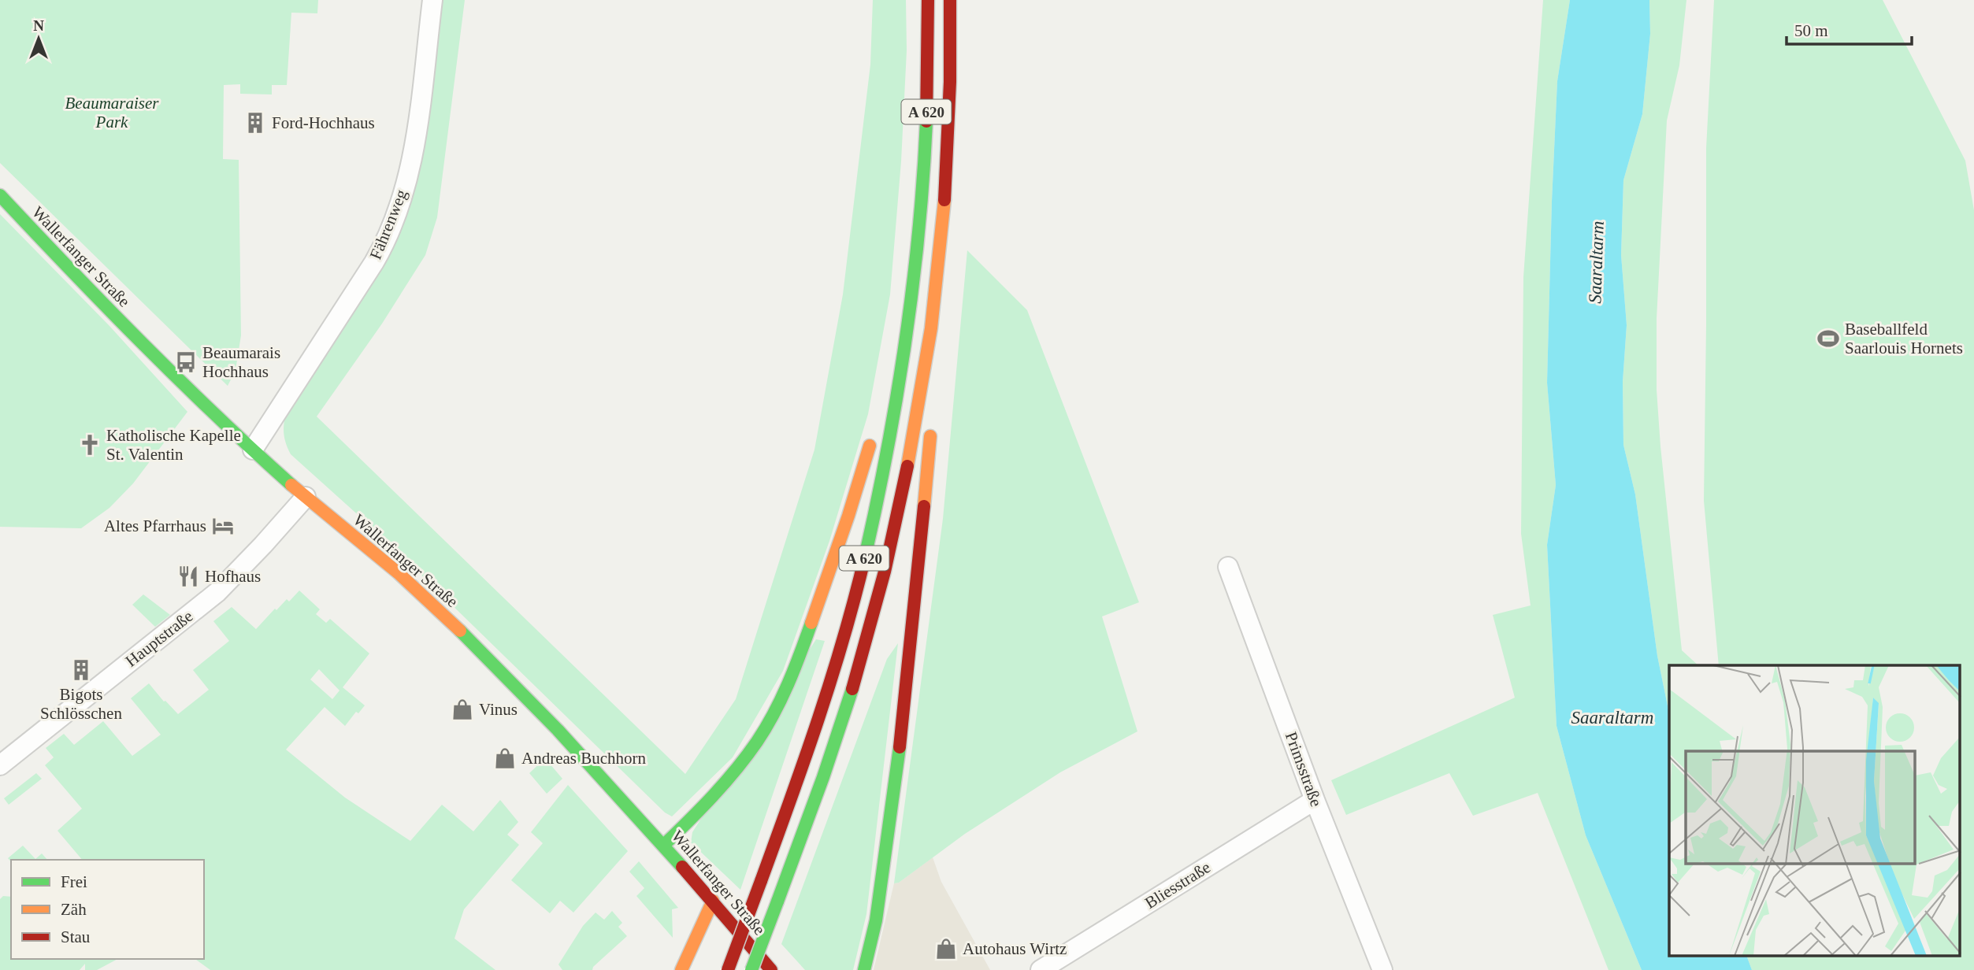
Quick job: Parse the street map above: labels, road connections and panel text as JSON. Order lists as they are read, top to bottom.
{
  "streets": {
    "main road": ["A 620", "Wallerfanger Straße"],
    "street": [
      "Fährenweg",
      "Hauptstraße",
      "Primsstraße",
      "Bliesstraße"
    ]
  },
  "crossings": [
    ["Fährenweg", "Wallerfanger Straße"],
    ["Wallerfanger Straße", "Hauptstraße"],
    ["Primsstraße", "Bliesstraße"]
  ],
  "water": ["Saaraltarm"],
  "parks": ["Beaumaraiser Park"],
  "places": {
    "building": ["Ford-Hochhaus", "Bigots Schlösschen"],
    "sports": ["Baseballfeld Saarlouis Hornets"],
    "bus stop": ["Beaumarais Hochhaus"],
    "church": ["Katholische Kapelle St. Valentin"],
    "hotel": ["Altes Pfarrhaus"],
    "restaurant": ["Hofhaus"],
    "shop": ["Vinus", "Andreas Buchhorn", "Autohaus Wirtz"]
  },
  "legend": ["Frei", "Zäh", "Stau"],
  "scale_bar": "50 m",
  "north": "top"
}
